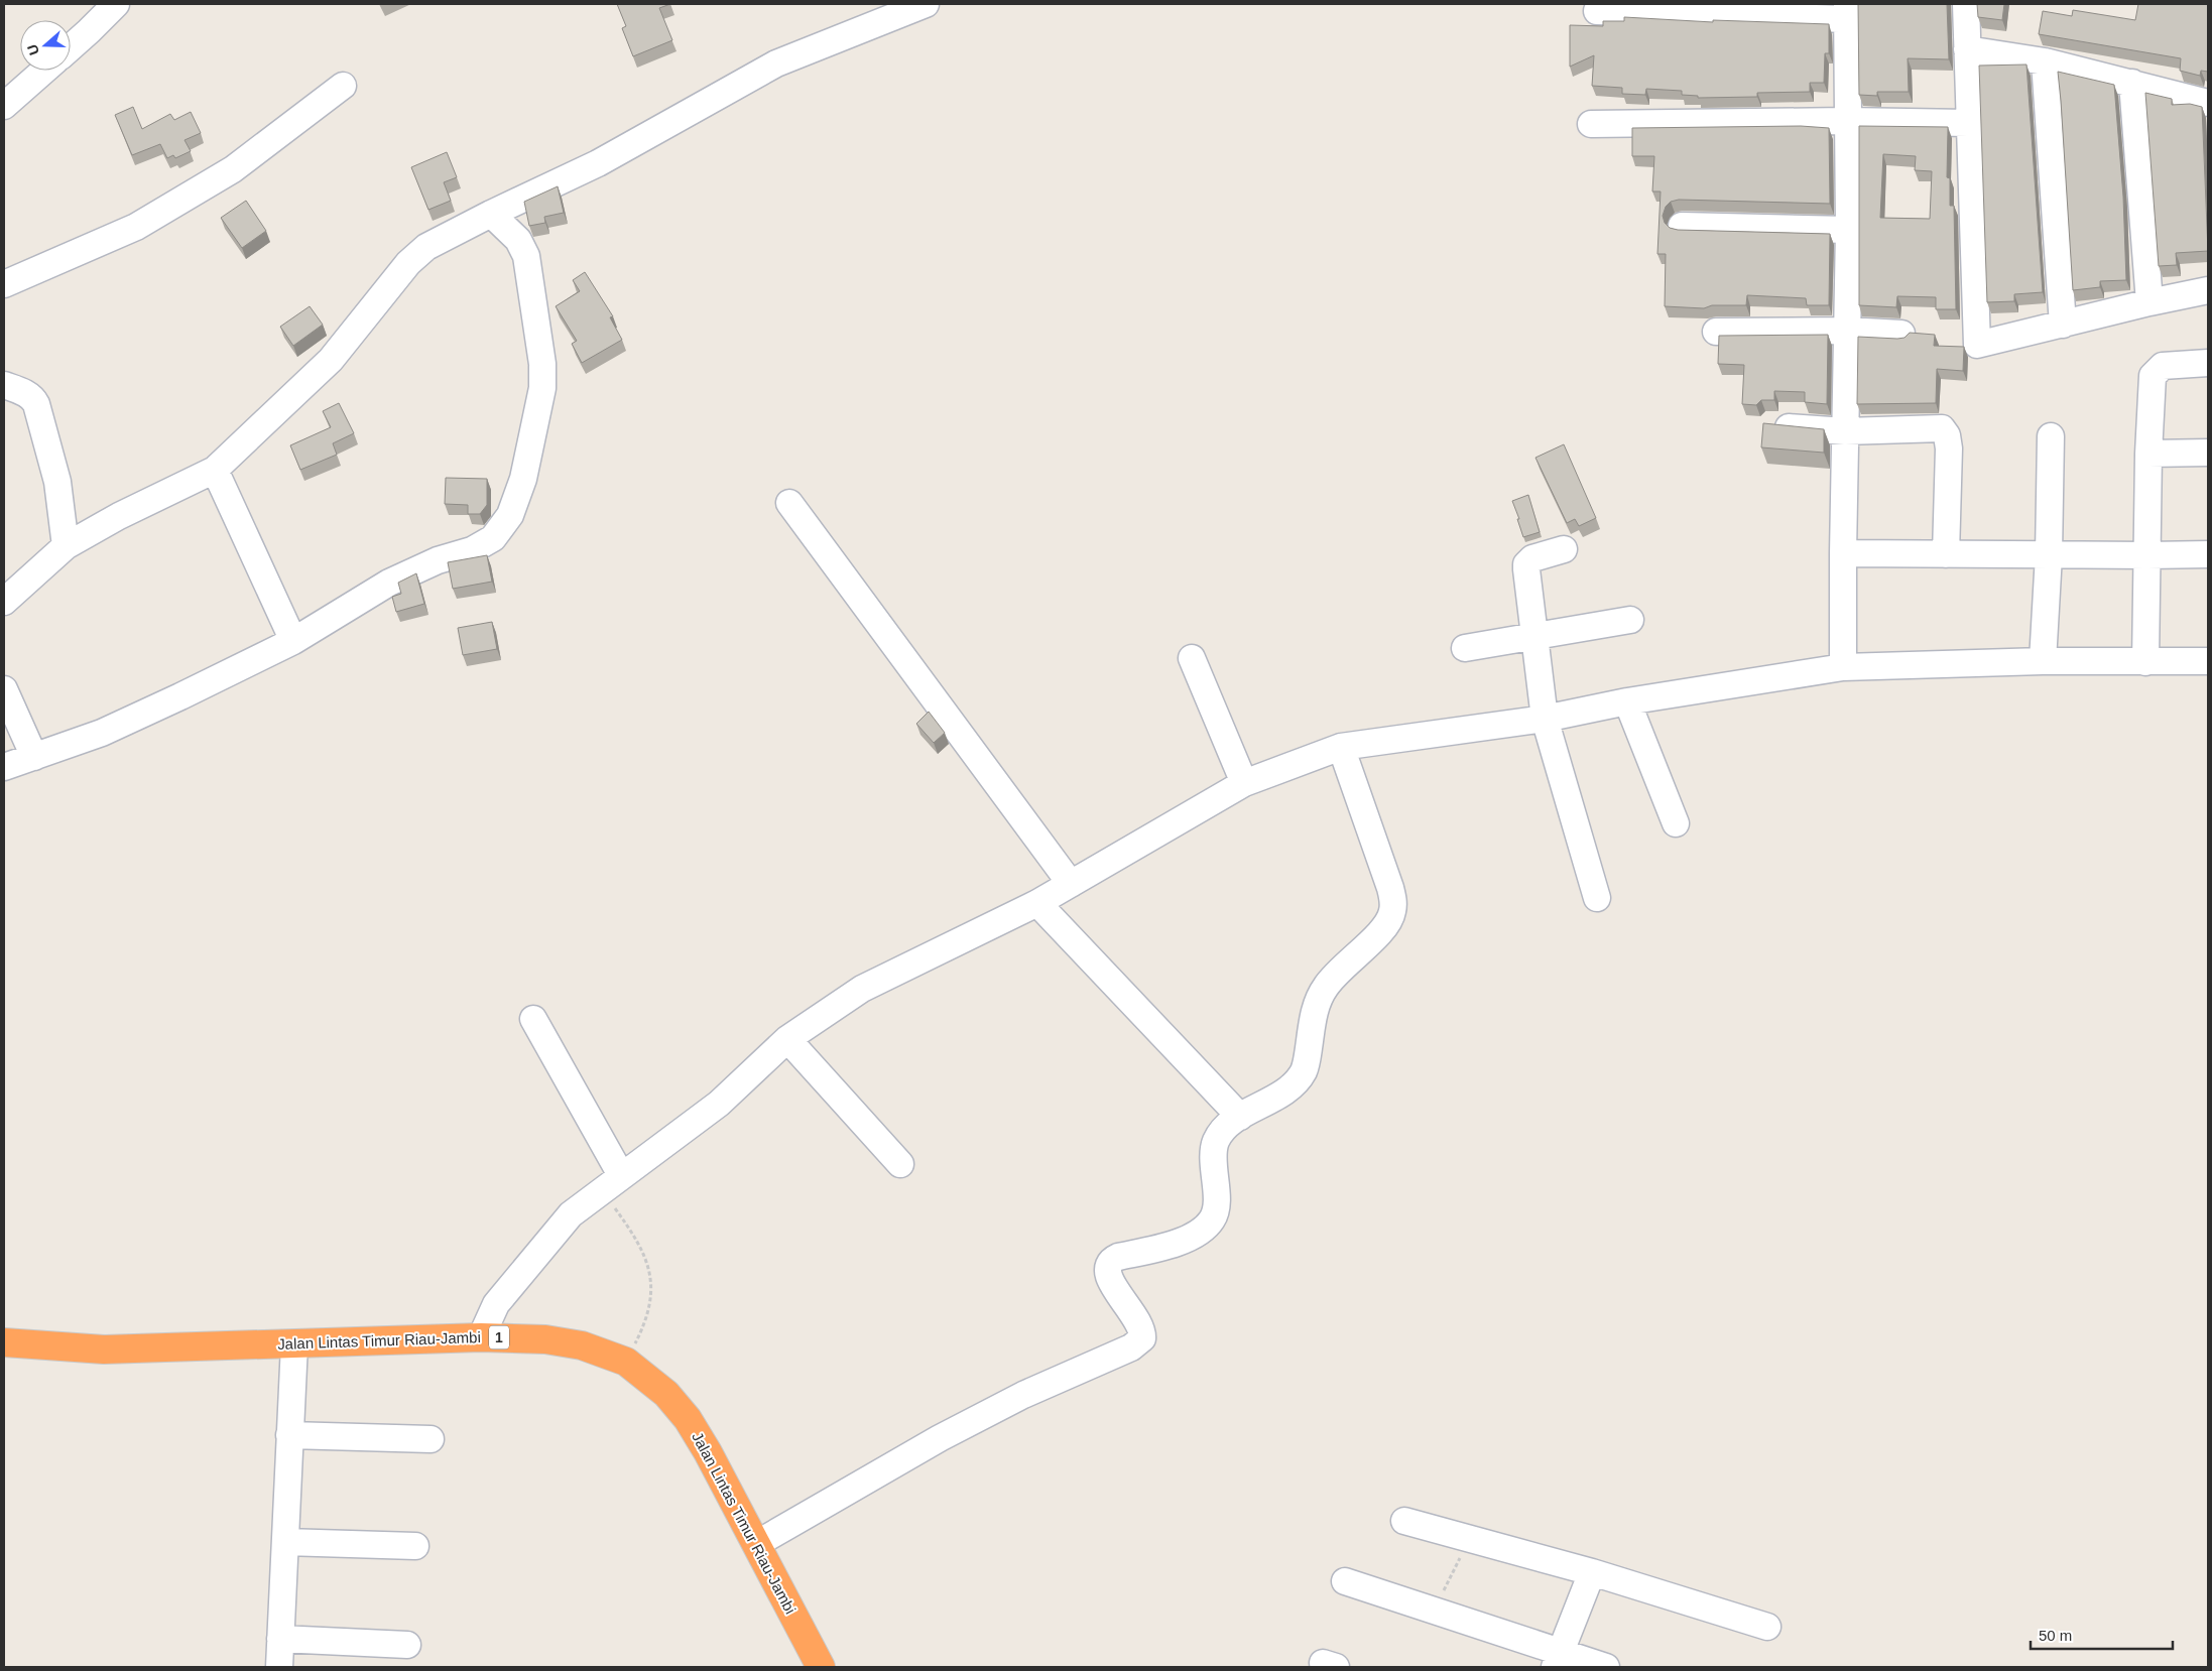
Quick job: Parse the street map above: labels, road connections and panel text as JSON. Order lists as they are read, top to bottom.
{
  "streets": {
    "highway": ["1", "Jalan Lintas Timur Riau-Jambi"]
  },
  "scale_bar": "50 m",
  "north": "left"
}
